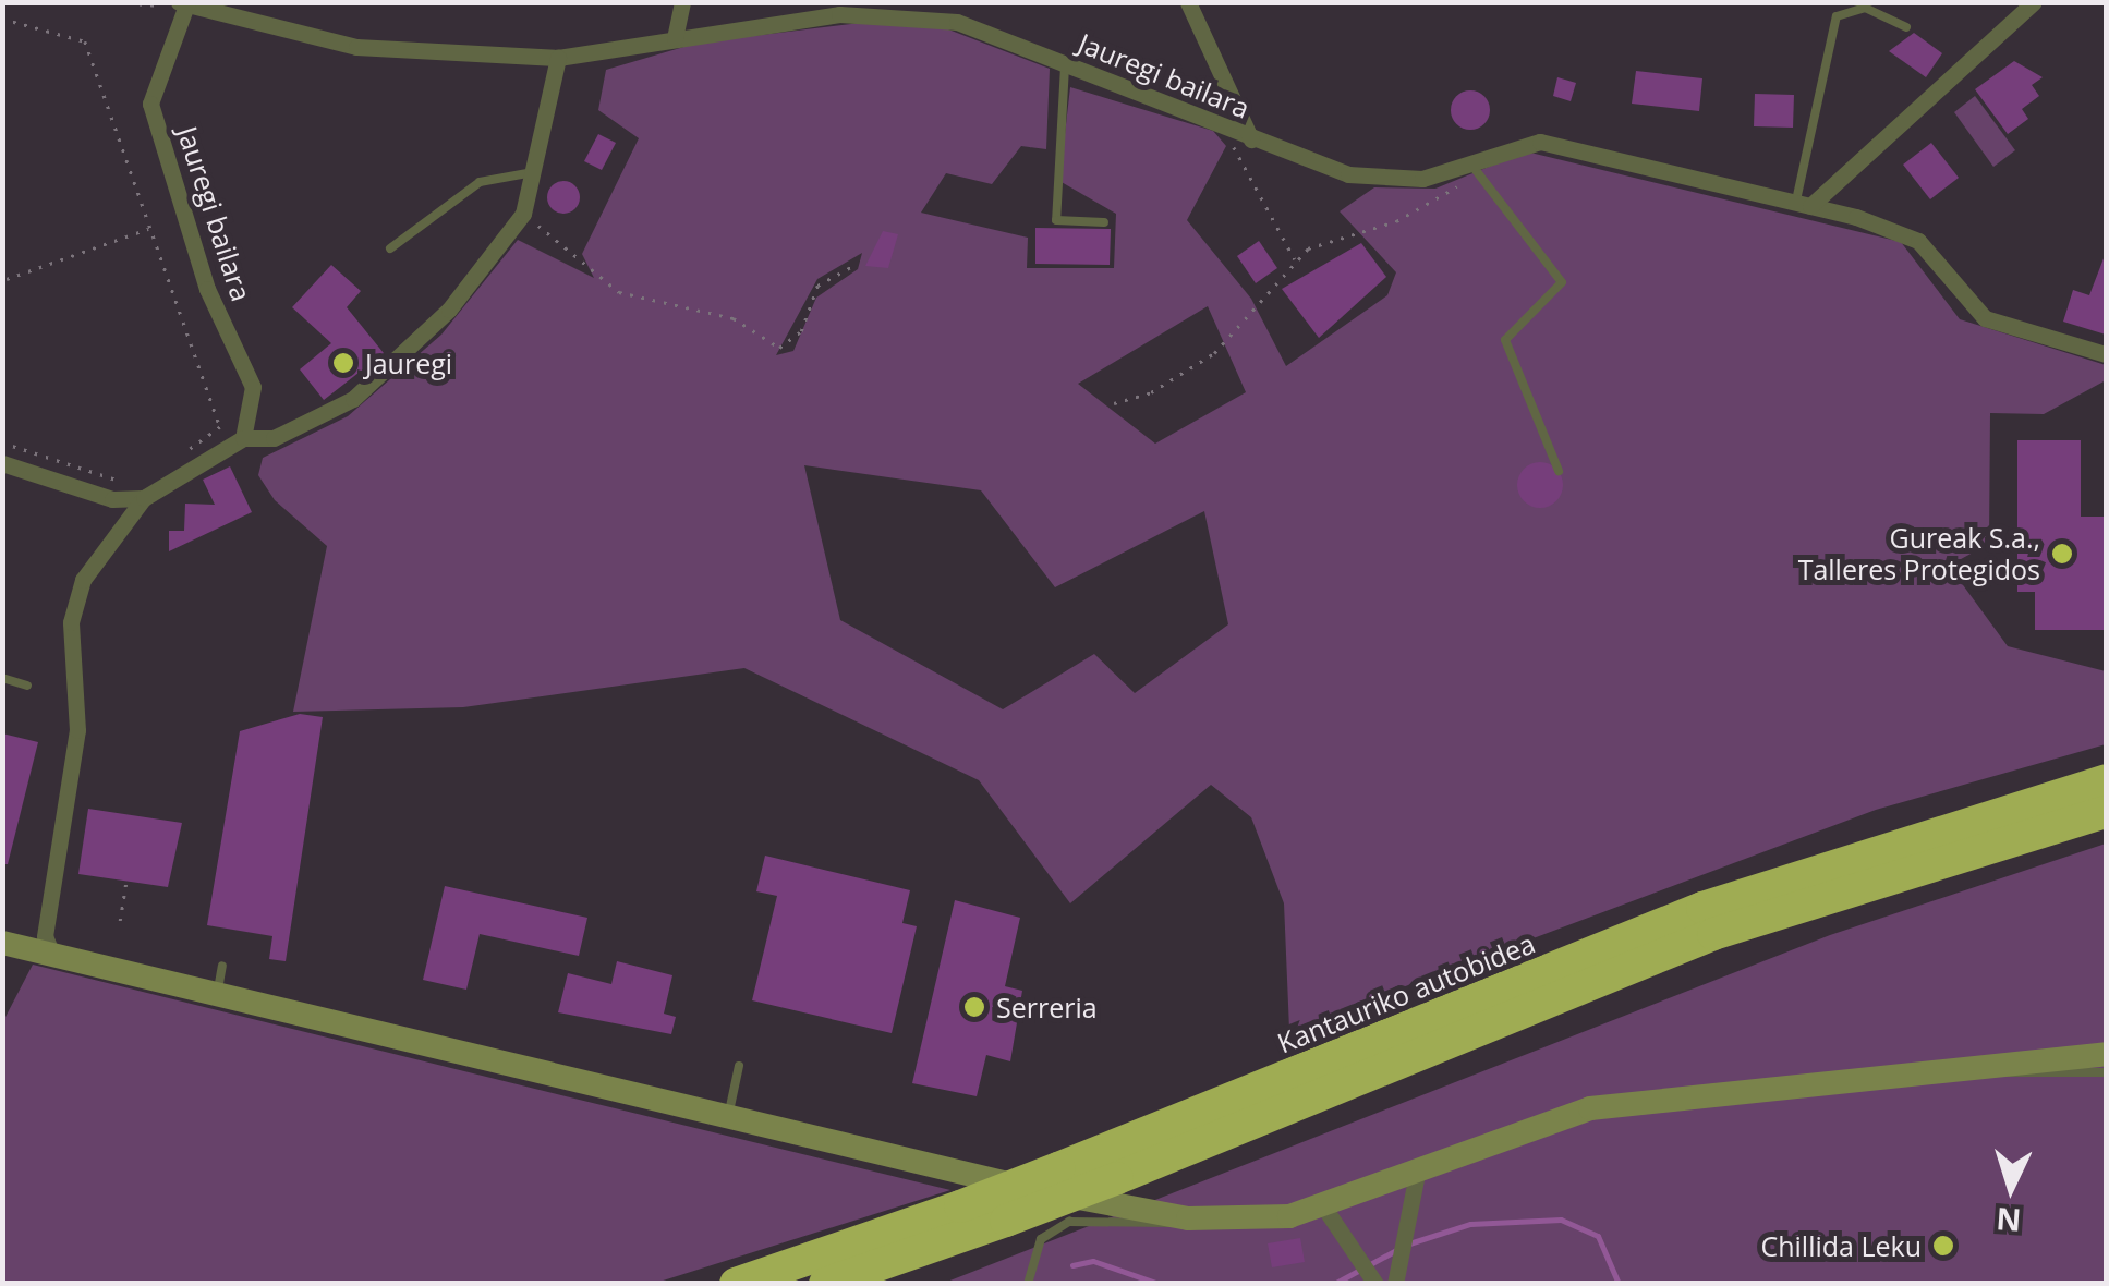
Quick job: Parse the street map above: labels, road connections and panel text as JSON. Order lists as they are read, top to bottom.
{
  "streets": {
    "highway": ["Kantauriko autobidea"],
    "street": ["Jauregi bailara"]
  },
  "places": [
    "Jauregi",
    "Gureak S.a., Talleres Protegidos",
    "Serreria",
    "Chillida Leku"
  ],
  "north": "bottom"
}
